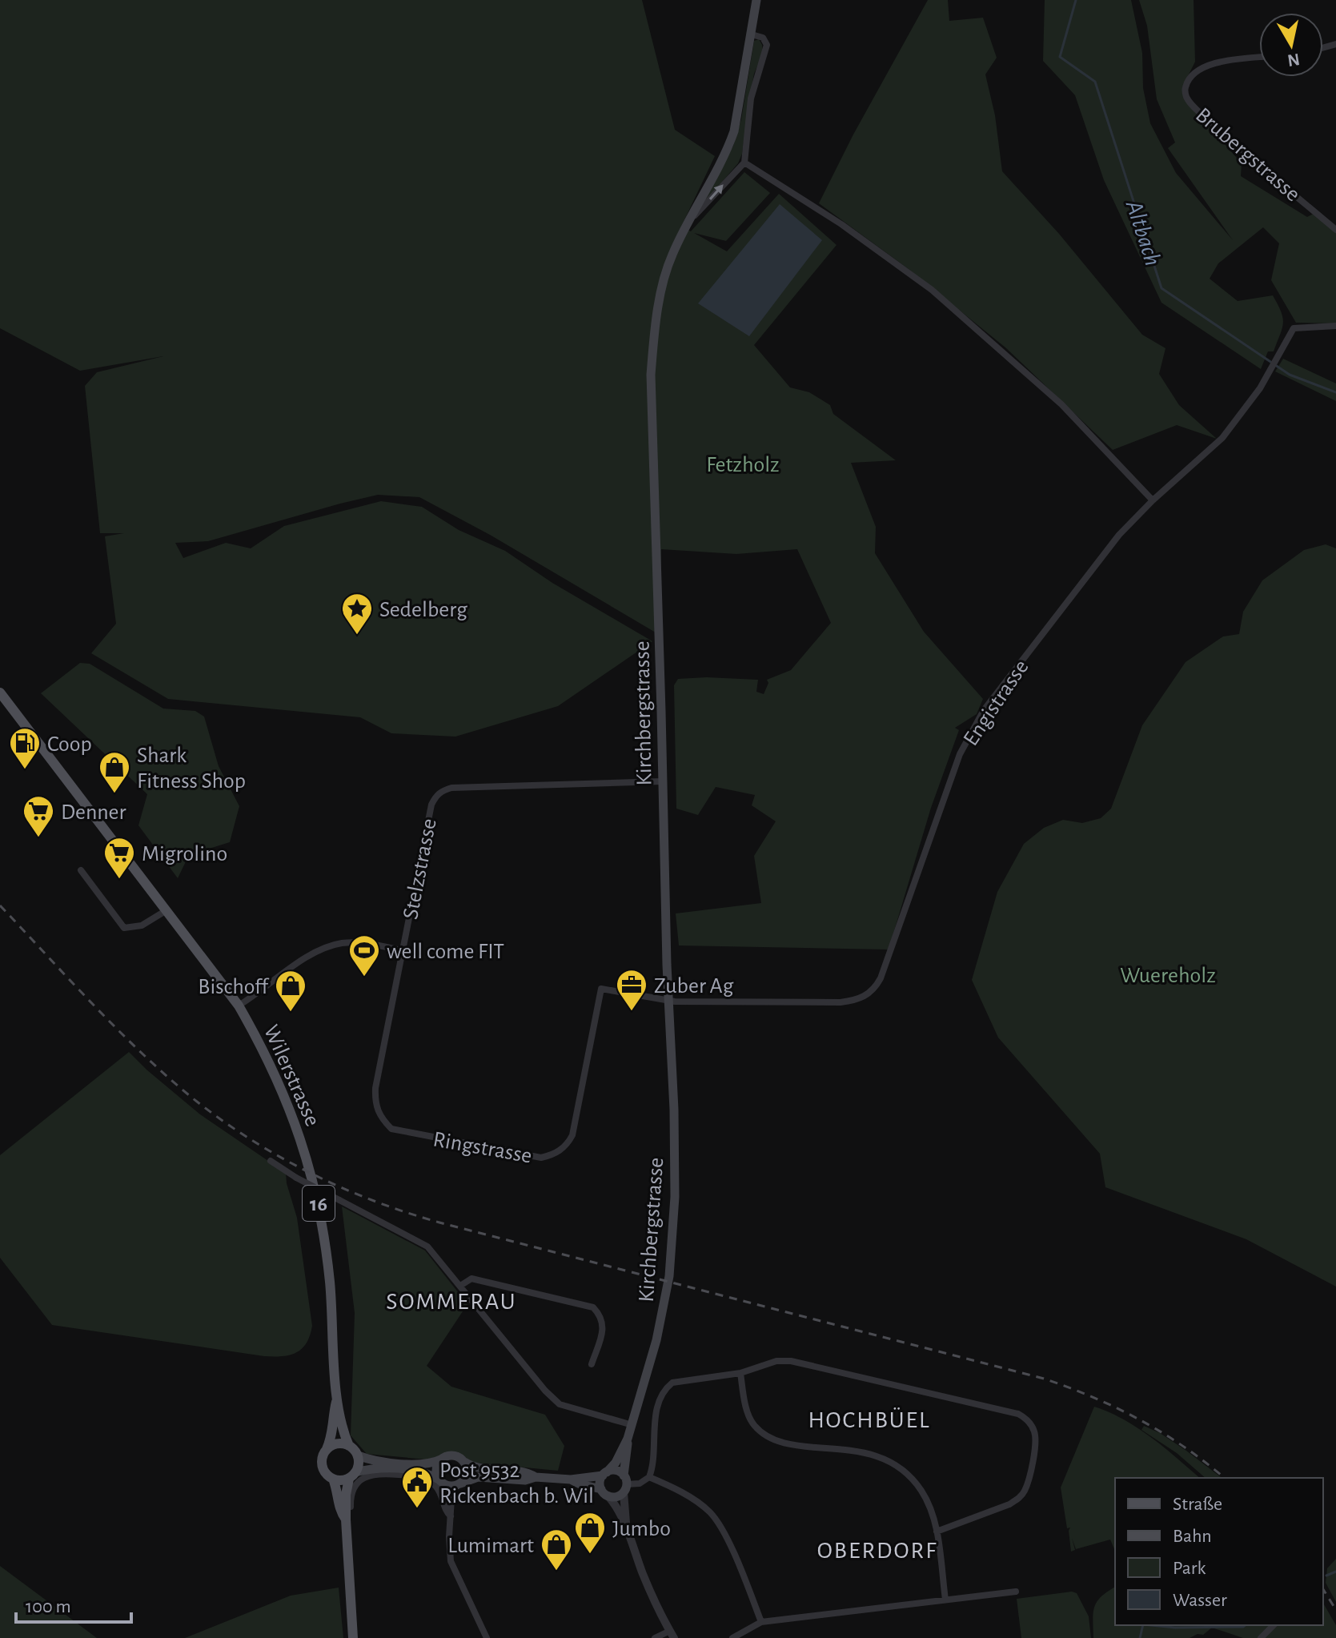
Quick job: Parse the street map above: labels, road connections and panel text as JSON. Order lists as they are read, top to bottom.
{
  "streets": {
    "main road": ["Kirchbergstrasse", "Wilerstrasse", "16"],
    "street": [
      "Brubergstrasse",
      "Engistrasse",
      "Stelzstrasse",
      "Ringstrasse"
    ]
  },
  "crossings": [
    ["Engistrasse", "Kirchbergstrasse"],
    ["Engistrasse", "Ringstrasse"],
    ["Kirchbergstrasse", "Stelzstrasse"],
    ["Kirchbergstrasse", "Ringstrasse"],
    ["Stelzstrasse", "Wilerstrasse"],
    ["Stelzstrasse", "Ringstrasse"]
  ],
  "districts": ["SOMMERAU", "HOCHBÜEL", "OBERDORF"],
  "water": ["Altbach"],
  "parks": ["Fetzholz", "Wuereholz"],
  "places": {
    "place": ["Sedelberg"],
    "fuel station": ["Coop"],
    "shop": [
      "Shark Fitness Shop",
      "Bischoff",
      "Jumbo",
      "Lumimart"
    ],
    "supermarket": ["Denner", "Migrolino"],
    "sports": ["well come FIT"],
    "office": ["Zuber Ag"],
    "public building": ["Post 9532 Rickenbach b. Wil"]
  },
  "legend": [
    "Straße",
    "Bahn",
    "Park",
    "Wasser"
  ],
  "scale_bar": "100 m",
  "north": "bottom"
}
